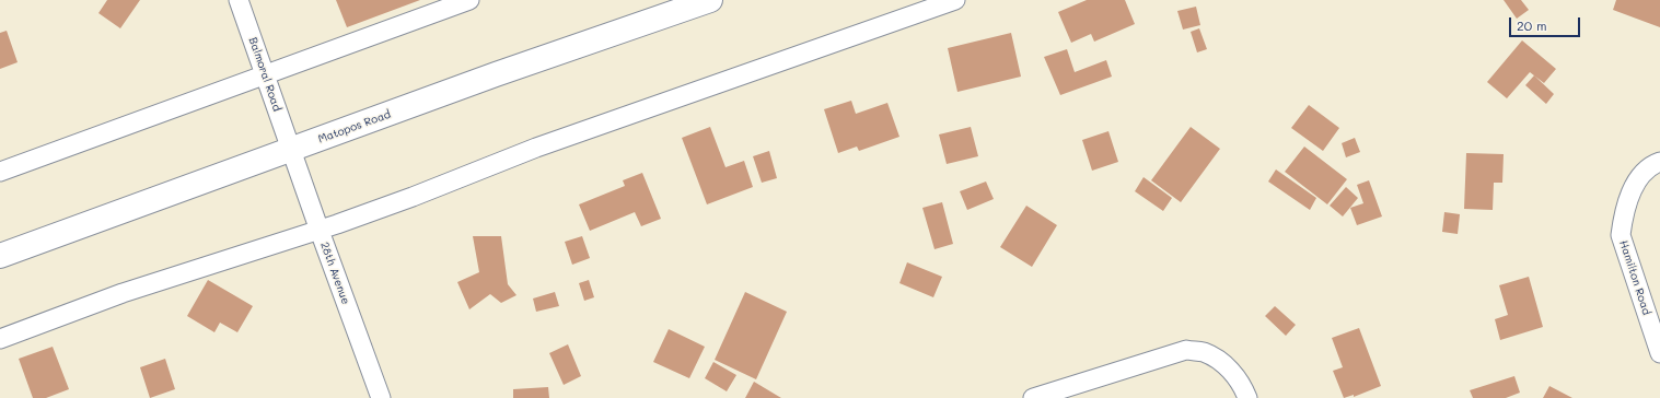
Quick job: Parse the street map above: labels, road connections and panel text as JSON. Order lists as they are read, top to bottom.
{
  "streets": {
    "main road": ["Matopos Road"],
    "street": ["Balmoral Road", "28th Avenue", "Hamilton Road"]
  },
  "crossings": [
    ["Balmoral Road", "Matopos Road"],
    ["Balmoral Road", "28th Avenue"],
    ["Matopos Road", "28th Avenue"]
  ],
  "scale_bar": "20 m"
}
